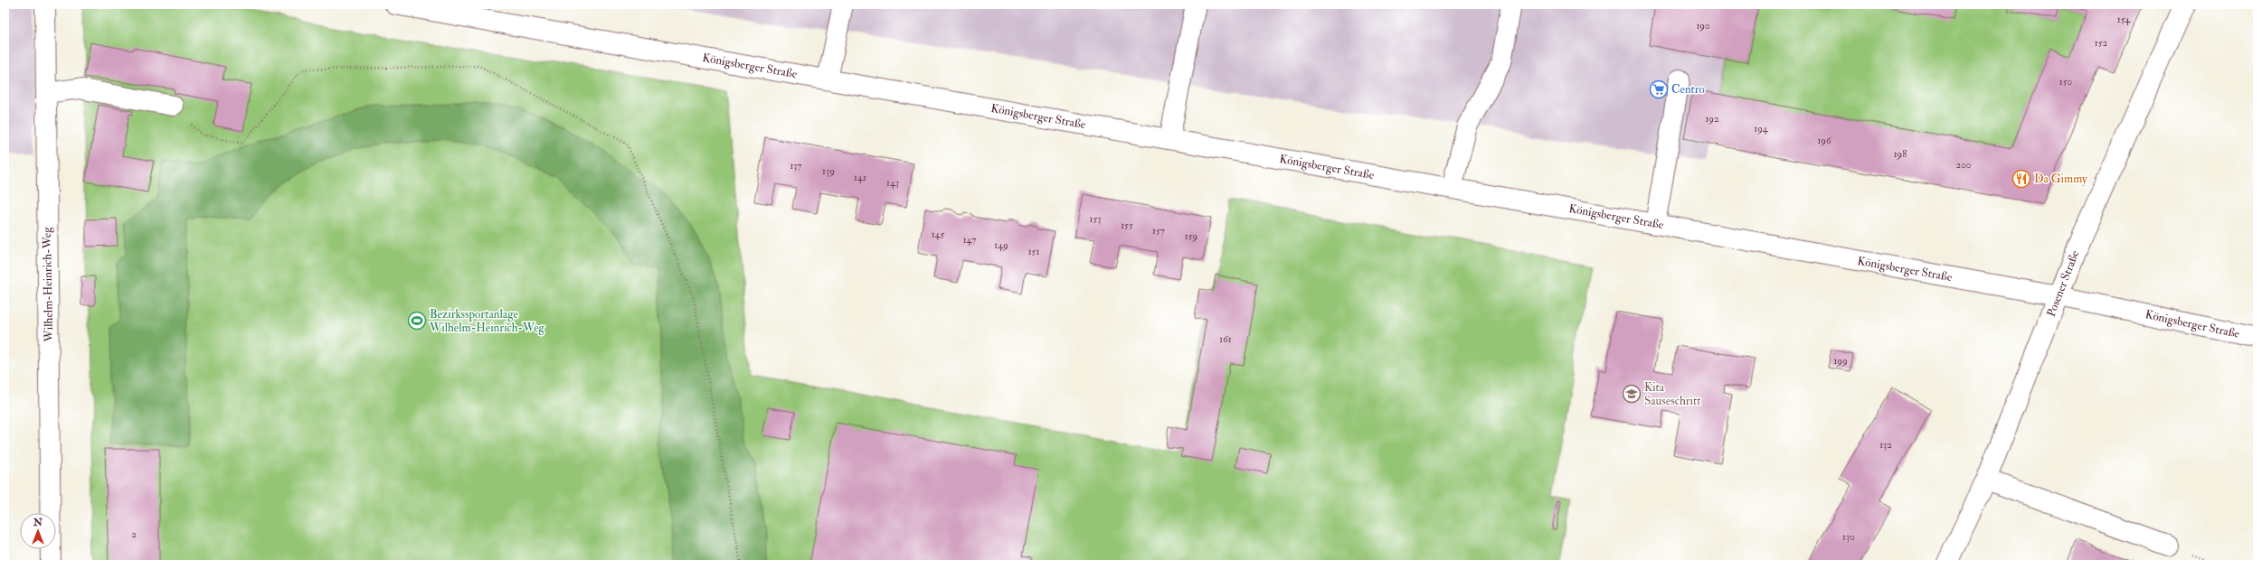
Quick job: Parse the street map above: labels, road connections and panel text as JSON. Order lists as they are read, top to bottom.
{
  "streets": {
    "main road": ["Königsberger Straße", "Posener Straße", "Wilhelm-Heinrich-Weg"]
  },
  "crossings": [
    ["Königsberger Straße", "Posener Straße"]
  ],
  "places": {
    "supermarket": ["Centro"],
    "restaurant": ["Da Gimmy"],
    "sports": ["Bezirkssportanlage Wilhelm-Heinrich-Weg"],
    "school or university": ["Kita Sauseschritt"]
  },
  "house_numbers": [
    "154",
    "190",
    "152",
    "150",
    "192",
    "194",
    "196",
    "198",
    "200",
    "137",
    "139",
    "141",
    "143",
    "153",
    "155",
    "157",
    "145",
    "159",
    "147",
    "149",
    "151",
    "161",
    "199",
    "132",
    "2",
    "130"
  ],
  "north": "top"
}
